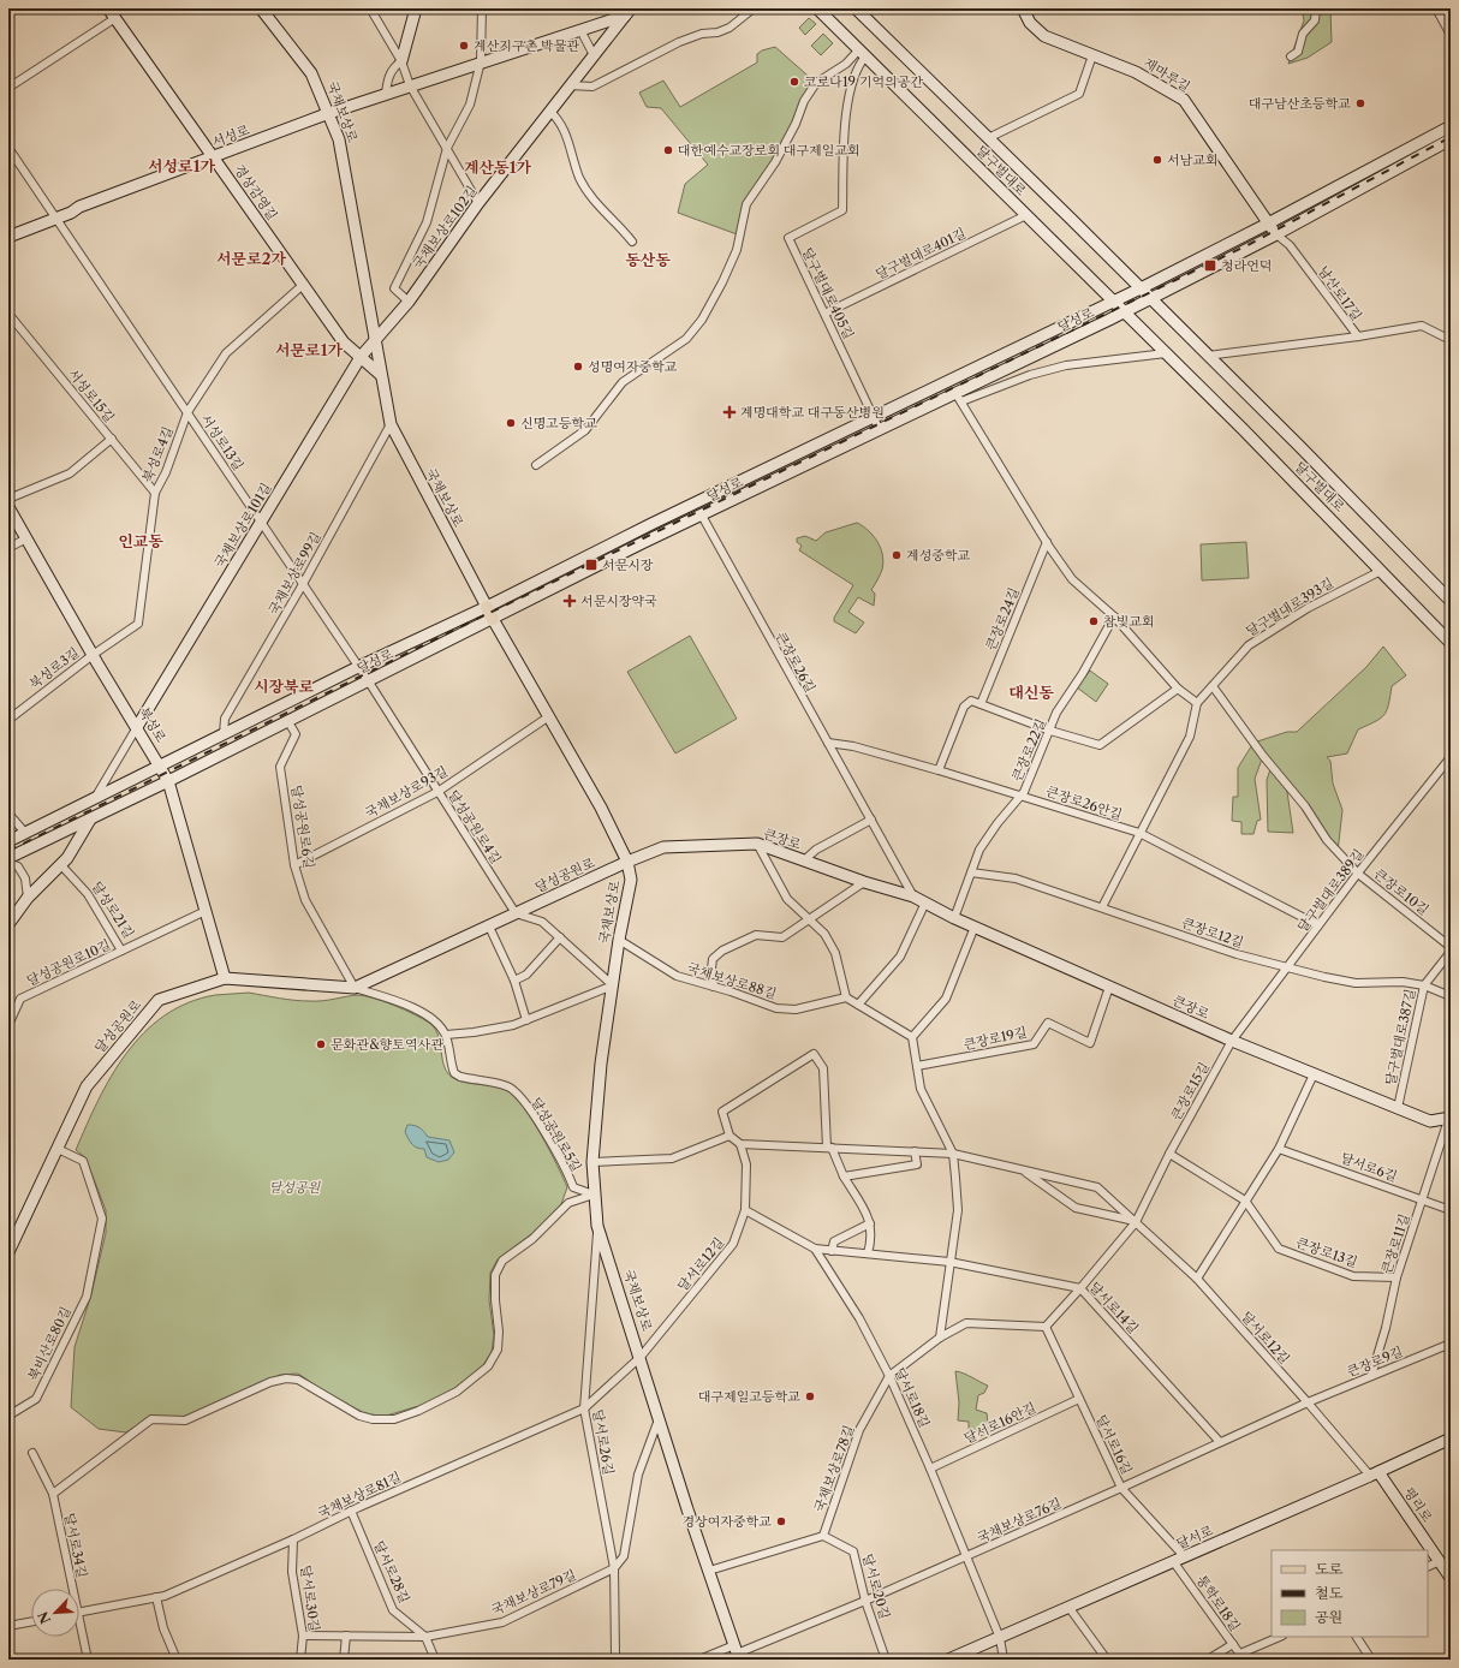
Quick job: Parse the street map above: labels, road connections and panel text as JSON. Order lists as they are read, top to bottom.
{
  "streets": {
    "main road": [
      "재마루길",
      "국채보상로",
      "서성로",
      "달구벌대로",
      "경상감영길",
      "국채보상로102길",
      "달성로",
      "국채보상로101길",
      "북성로",
      "큰장로",
      "달성공원로",
      "평리로",
      "달서로"
    ],
    "street": [
      "달구벌대로401길",
      "달구벌대로405길",
      "남산로17길",
      "서성로15길",
      "서성로13길",
      "북성로4길",
      "국채보상로99길",
      "달구벌대로393길",
      "큰장로24길",
      "큰장로26길",
      "북성로3길",
      "큰장로22길",
      "국채보상로93길",
      "큰장로26안길",
      "달성공원로6길",
      "달성공원로4길",
      "달구벌대로389길",
      "큰장로10길",
      "달성로21길",
      "큰장로12길",
      "달성공원로10길",
      "국채보상로88길",
      "달구벌대로387길",
      "큰장로19길",
      "큰장로15길",
      "달성공원로5길",
      "달서로6길",
      "큰장로11길",
      "큰장로13길",
      "달서로12길",
      "달서로14길",
      "북비산로80길",
      "큰장로9길",
      "달서로18길",
      "달서로16안길",
      "달서로26길",
      "달서로16길",
      "국채보상로78길",
      "국채보상로81길",
      "국채보상로76길",
      "달서로34길",
      "달서로28길",
      "달서로20길",
      "국채보상로79길",
      "달서로30길",
      "통학로18길"
    ]
  },
  "crossings": [
    ["재마루길", "달구벌대로"],
    ["재마루길", "남산로17길"],
    ["재마루길", "달성로"],
    ["국채보상로", "서성로"],
    ["국채보상로", "경상감영길"],
    ["국채보상로", "국채보상로102길"],
    ["국채보상로", "달성로"],
    ["국채보상로", "국채보상로101길"],
    ["국채보상로", "국채보상로99길"],
    ["국채보상로", "국채보상로93길"],
    ["국채보상로", "큰장로"],
    ["국채보상로", "달성공원로"],
    ["국채보상로", "국채보상로88길"],
    ["국채보상로", "달성공원로5길"],
    ["국채보상로", "달서로12길"],
    ["국채보상로", "달서로26길"],
    ["국채보상로", "국채보상로81길"],
    ["국채보상로", "국채보상로76길"],
    ["서성로", "경상감영길"],
    ["서성로", "국채보상로102길"],
    ["서성로", "서성로13길"],
    ["달구벌대로", "달구벌대로401길"],
    ["달구벌대로", "달구벌대로405길"],
    ["달구벌대로", "달성로"],
    ["달구벌대로", "달구벌대로393길"],
    ["경상감영길", "북성로4길"],
    ["경상감영길", "국채보상로101길"],
    ["국채보상로102길", "국채보상로101길"],
    ["달구벌대로401길", "달구벌대로405길"],
    ["달구벌대로405길", "달성로"],
    ["남산로17길", "달성로"],
    ["달성로", "서성로13길"],
    ["달성로", "큰장로26길"],
    ["달성로", "북성로"],
    ["달성로", "달성공원로6길"],
    ["달성로", "달성공원로4길"],
    ["서성로15길", "북성로4길"],
    ["서성로13길", "북성로4길"],
    ["서성로13길", "국채보상로101길"],
    ["서성로13길", "국채보상로99길"],
    ["서성로13길", "달성공원로4길"],
    ["북성로4길", "북성로3길"],
    ["북성로4길", "북성로"],
    ["국채보상로101길", "북성로"],
    ["달구벌대로393길", "큰장로10길"],
    ["큰장로26길", "큰장로26안길"],
    ["큰장로26길", "큰장로"],
    ["북성로3길", "북성로"],
    ["북성로", "달성공원로"],
    ["북성로", "달성공원로10길"],
    ["큰장로22길", "큰장로26안길"],
    ["큰장로22길", "큰장로"],
    ["큰장로22길", "큰장로12길"],
    ["국채보상로93길", "달성공원로6길"],
    ["국채보상로93길", "달성공원로4길"],
    ["큰장로26안길", "달구벌대로389길"],
    ["달성공원로6길", "달성공원로"],
    ["달성공원로4길", "달성공원로"],
    ["큰장로", "달성공원로"],
    ["큰장로", "달구벌대로389길"],
    ["큰장로", "달구벌대로387길"],
    ["큰장로", "큰장로19길"],
    ["큰장로", "큰장로15길"],
    ["큰장로", "큰장로11길"],
    ["달성공원로", "북비산로80길"],
    ["달구벌대로389길", "큰장로10길"],
    ["달구벌대로389길", "큰장로12길"],
    ["달구벌대로389길", "큰장로15길"],
    ["달성로21길", "달성공원로10길"],
    ["큰장로12길", "달구벌대로387길"],
    ["큰장로15길", "달서로12길"],
    ["달서로6길", "큰장로11길"],
    ["큰장로11길", "큰장로13길"],
    ["큰장로11길", "큰장로9길"],
    ["달서로12길", "큰장로9길"],
    ["달서로12길", "달서로18길"],
    ["달서로12길", "국채보상로81길"],
    ["달서로12길", "평리로"],
    ["달서로12길", "국채보상로76길"],
    ["달서로12길", "달서로"],
    ["달서로14길", "달서로18길"],
    ["달서로14길", "국채보상로76길"],
    ["큰장로9길", "국채보상로76길"],
    ["달서로18길", "달서로16안길"],
    ["달서로18길", "국채보상로78길"],
    ["달서로18길", "국채보상로76길"],
    ["달서로18길", "달서로"],
    ["달서로16안길", "달서로16길"],
    ["달서로26길", "국채보상로81길"],
    ["달서로26길", "국채보상로79길"],
    ["달서로16길", "국채보상로78길"],
    ["달서로16길", "국채보상로76길"],
    ["달서로16길", "달서로"],
    ["국채보상로78길", "달서로20길"],
    ["국채보상로81길", "달서로28길"],
    ["국채보상로81길", "달서로30길"],
    ["평리로", "달서로"],
    ["국채보상로76길", "달서로20길"],
    ["달서로", "통학로18길"],
    ["달서로28길", "국채보상로79길"],
    ["국채보상로79길", "달서로30길"]
  ],
  "districts": [
    "서성로1가",
    "계산동1가",
    "서문로2가",
    "동산동",
    "서문로1가",
    "인교동",
    "시장북로",
    "대신동"
  ],
  "parks": ["달성공원"],
  "places": {
    "other": [
      "계산지구촌 박물관",
      "코로나19 기억의공간",
      "대구남산초등학교",
      "대한예수교장로회 대구제일교회",
      "서남교회",
      "성명여자중학교",
      "신명고등학교",
      "계성중학교",
      "참빛교회",
      "문화관&향토역사관",
      "대구제일고등학교",
      "경상여자중학교"
    ],
    "transit": ["청라언덕", "서문시장"],
    "health": ["계명대학교 대구동산병원", "서문시장약국"]
  },
  "legend": ["도로", "철도", "공원"],
  "north": "bottom left"
}
